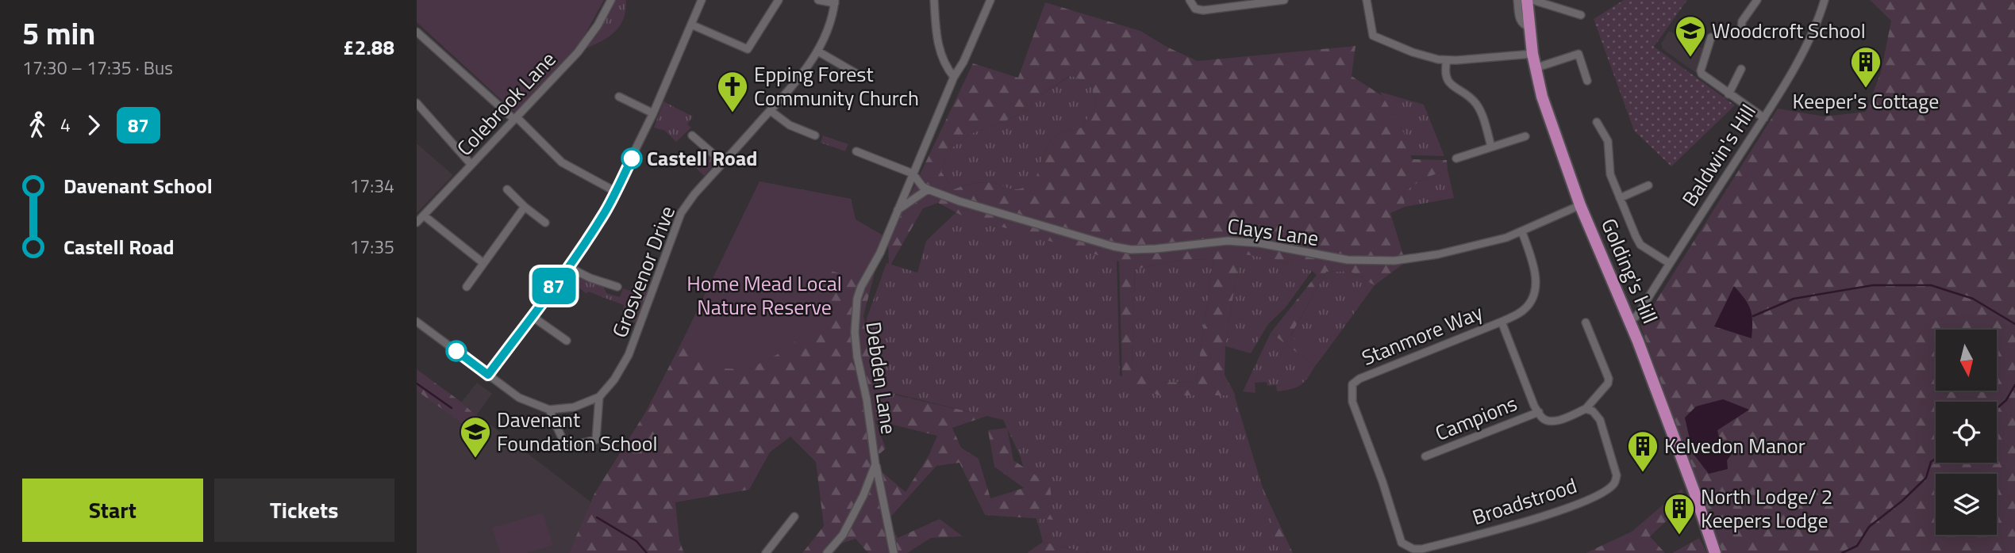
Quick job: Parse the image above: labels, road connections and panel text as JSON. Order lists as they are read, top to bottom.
{
  "streets": {
    "main road": ["Golding's Hill"],
    "street": [
      "Colebrook Lane",
      "Baldwin's Hill",
      "Clays Lane",
      "Grosvenor Drive",
      "Stanmore Way",
      "Debden Lane",
      "Campions",
      "Broadstrood"
    ]
  },
  "crossings": [
    ["Baldwin's Hill", "Golding's Hill"],
    ["Clays Lane", "Golding's Hill"],
    ["Clays Lane", "Stanmore Way"],
    ["Clays Lane", "Debden Lane"],
    ["Stanmore Way", "Broadstrood"]
  ],
  "parks": ["Home Mead Local Nature Reserve"],
  "places": {
    "school or university": ["Woodcroft School", "Davenant Foundation School"],
    "building": ["Keeper's Cottage", "Kelvedon Manor", "North Lodge/ 2 Keepers Lodge"],
    "church": ["Epping Forest Community Church"],
    "other": ["Castell Road"]
  },
  "lines": ["bus line 87"],
  "north": "bottom",
  "page": {
    "heading": ["5 min", "17:30 – 17:35 · Bus", "£2.88"],
    "on_map": "87",
    "legs": ["4", "87"],
    "list": [
      {
        "name": "Davenant School",
        "value": "17:34"
      },
      {
        "name": "Castell Road",
        "value": "17:35"
      }
    ],
    "buttons": ["Start", "Tickets"]
  }
}
